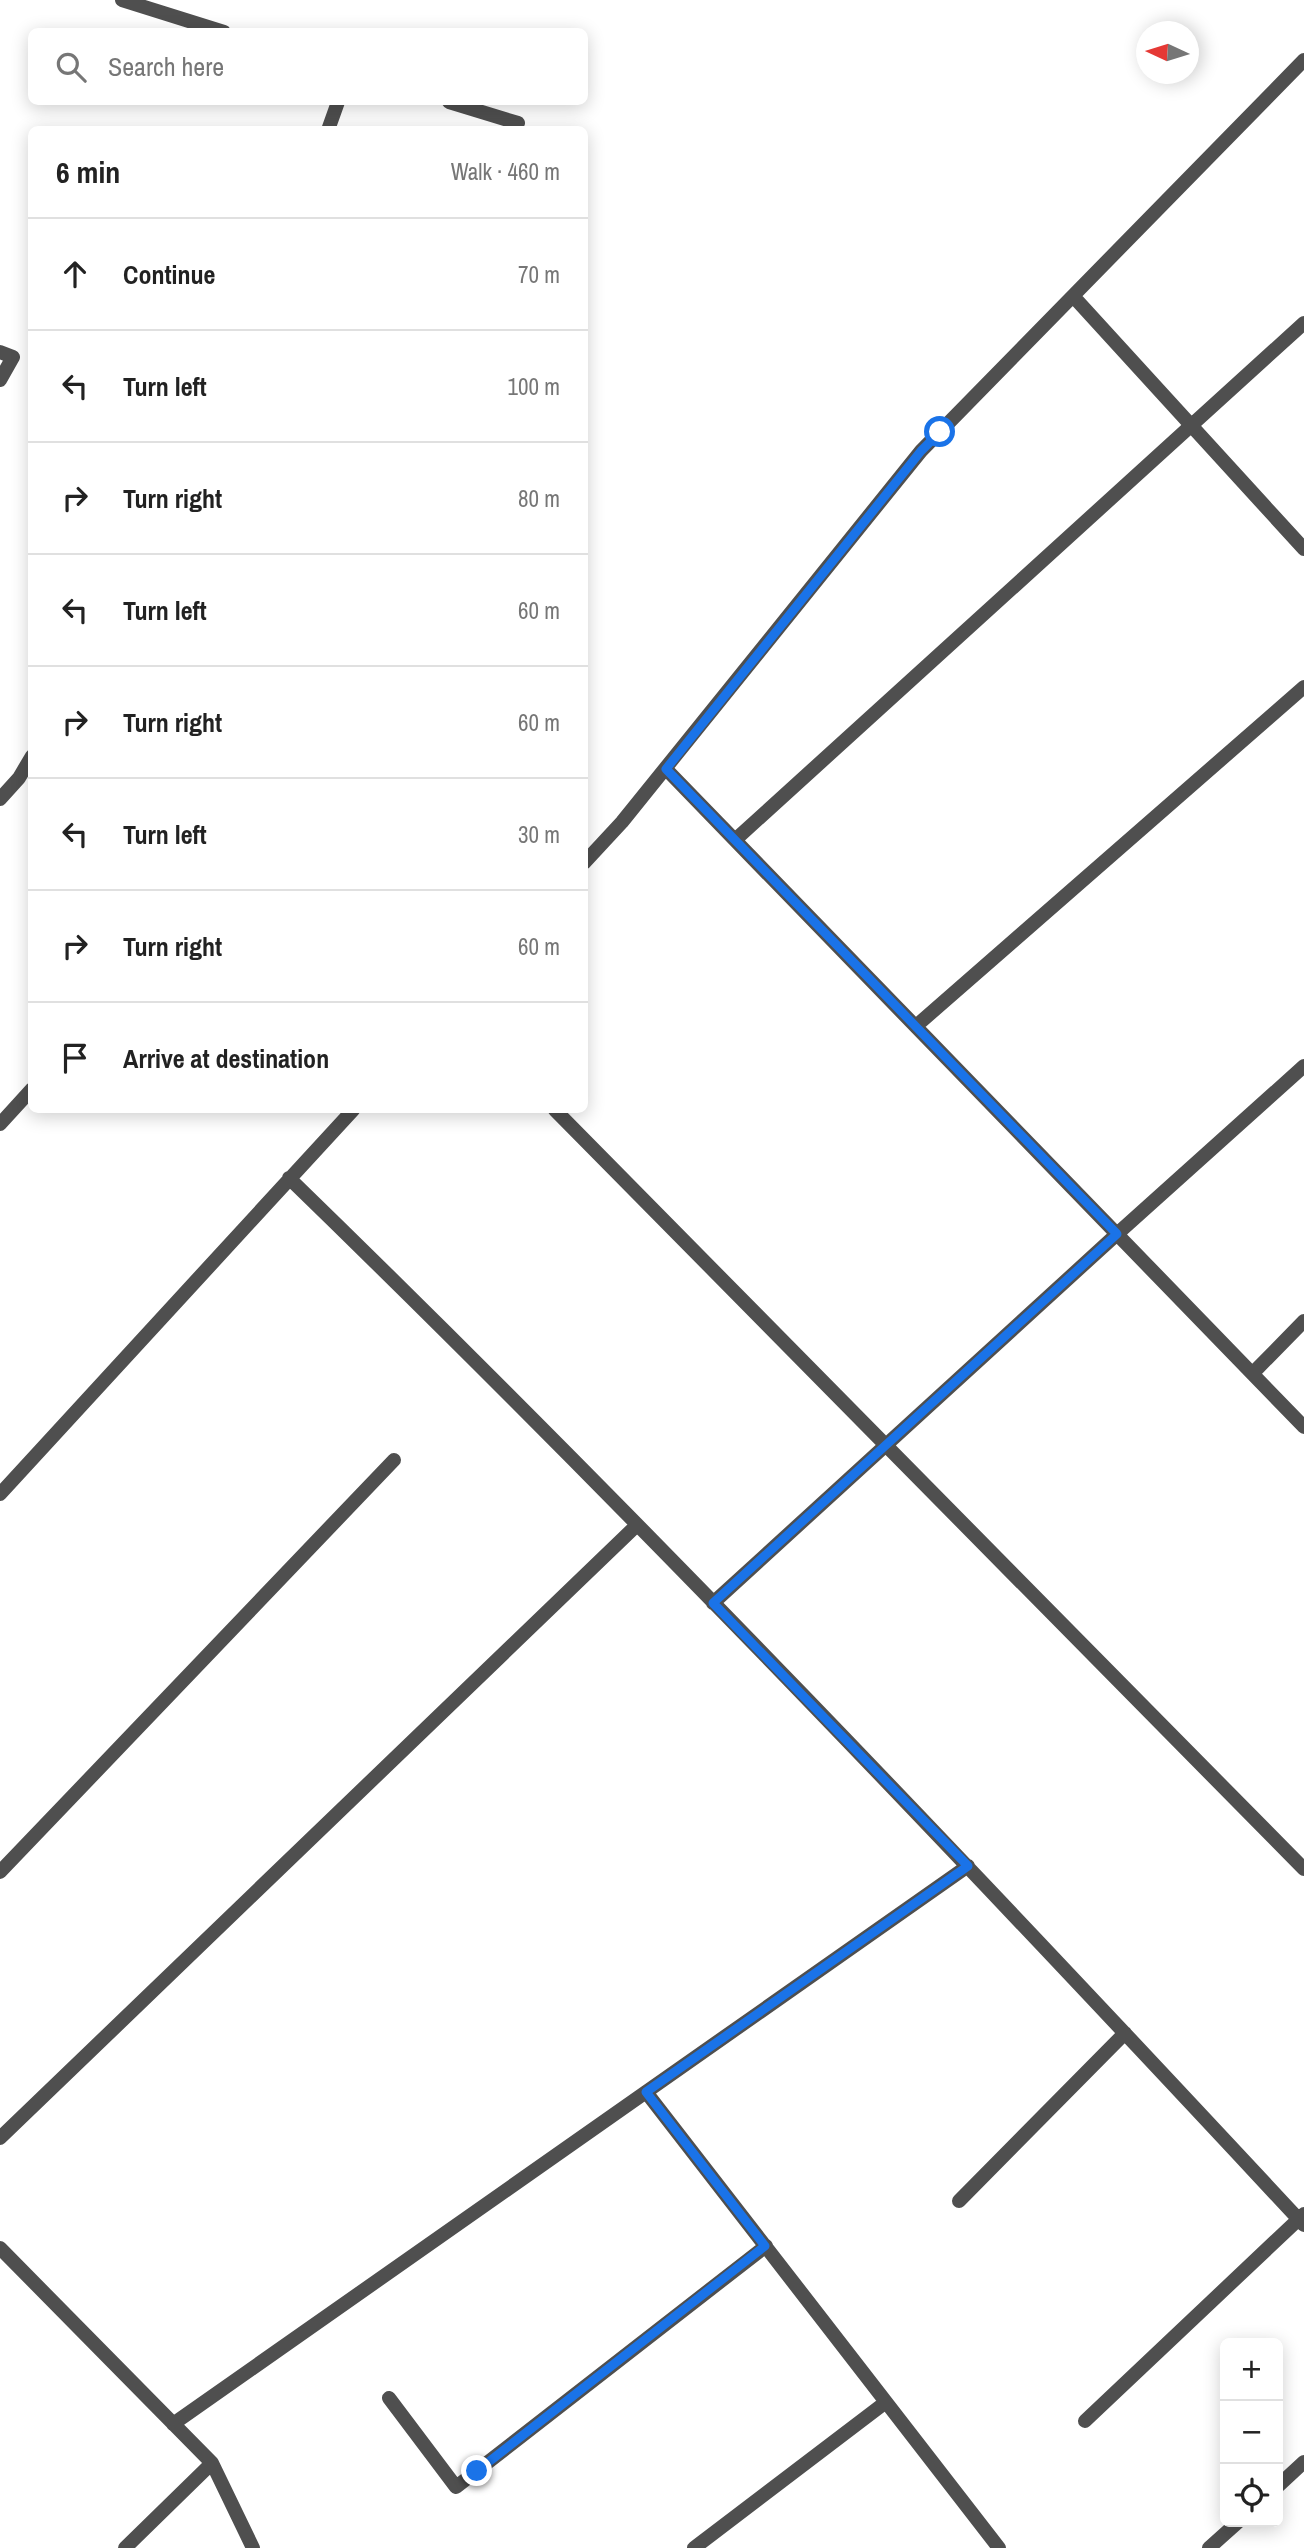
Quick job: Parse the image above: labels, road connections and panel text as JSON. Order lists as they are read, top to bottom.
{
  "north": "left",
  "page": {
    "search": "Search here",
    "heading": ["6 min", "Walk · 460 m"],
    "list": [
      ["Continue", "70 m"],
      ["Turn left", "100 m"],
      ["Turn right", "80 m"],
      ["Turn left", "60 m"],
      ["Turn right", "60 m"],
      ["Turn left", "30 m"],
      ["Turn right", "60 m"],
      "Arrive at destination"
    ],
    "map_buttons": ["+", "−"]
  }
}
